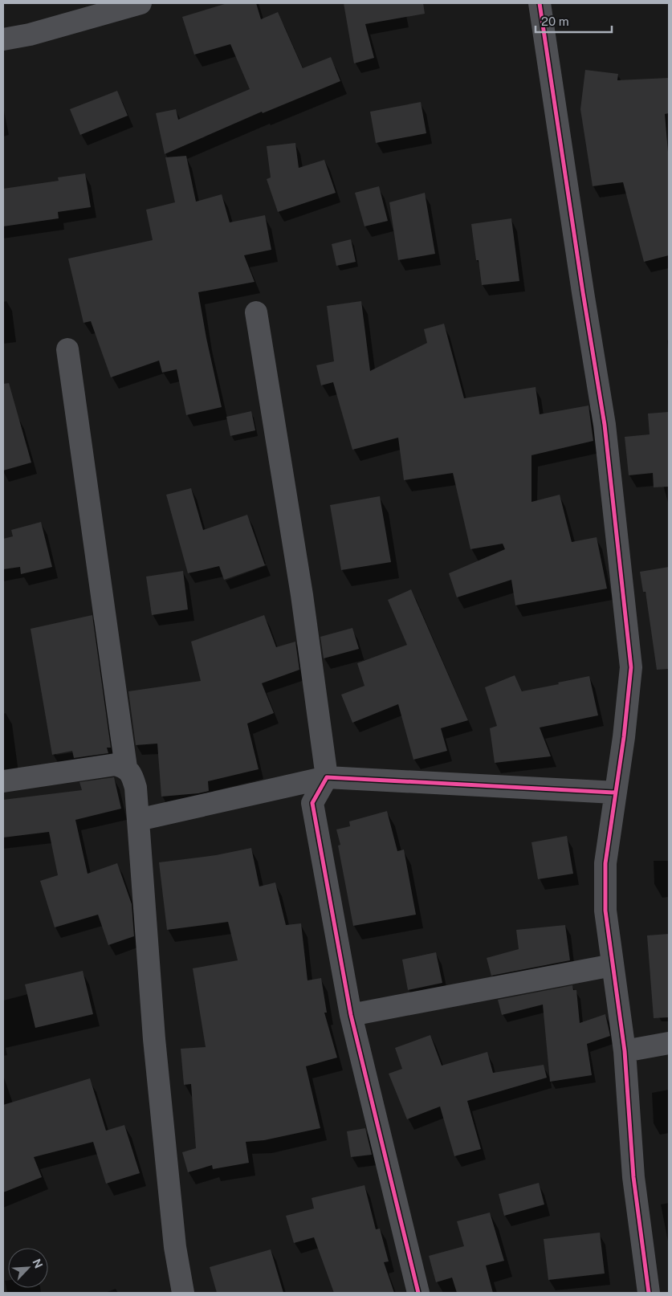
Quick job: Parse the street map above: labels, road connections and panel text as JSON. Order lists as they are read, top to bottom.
{
  "scale_bar": "20 m",
  "north": "top right"
}
